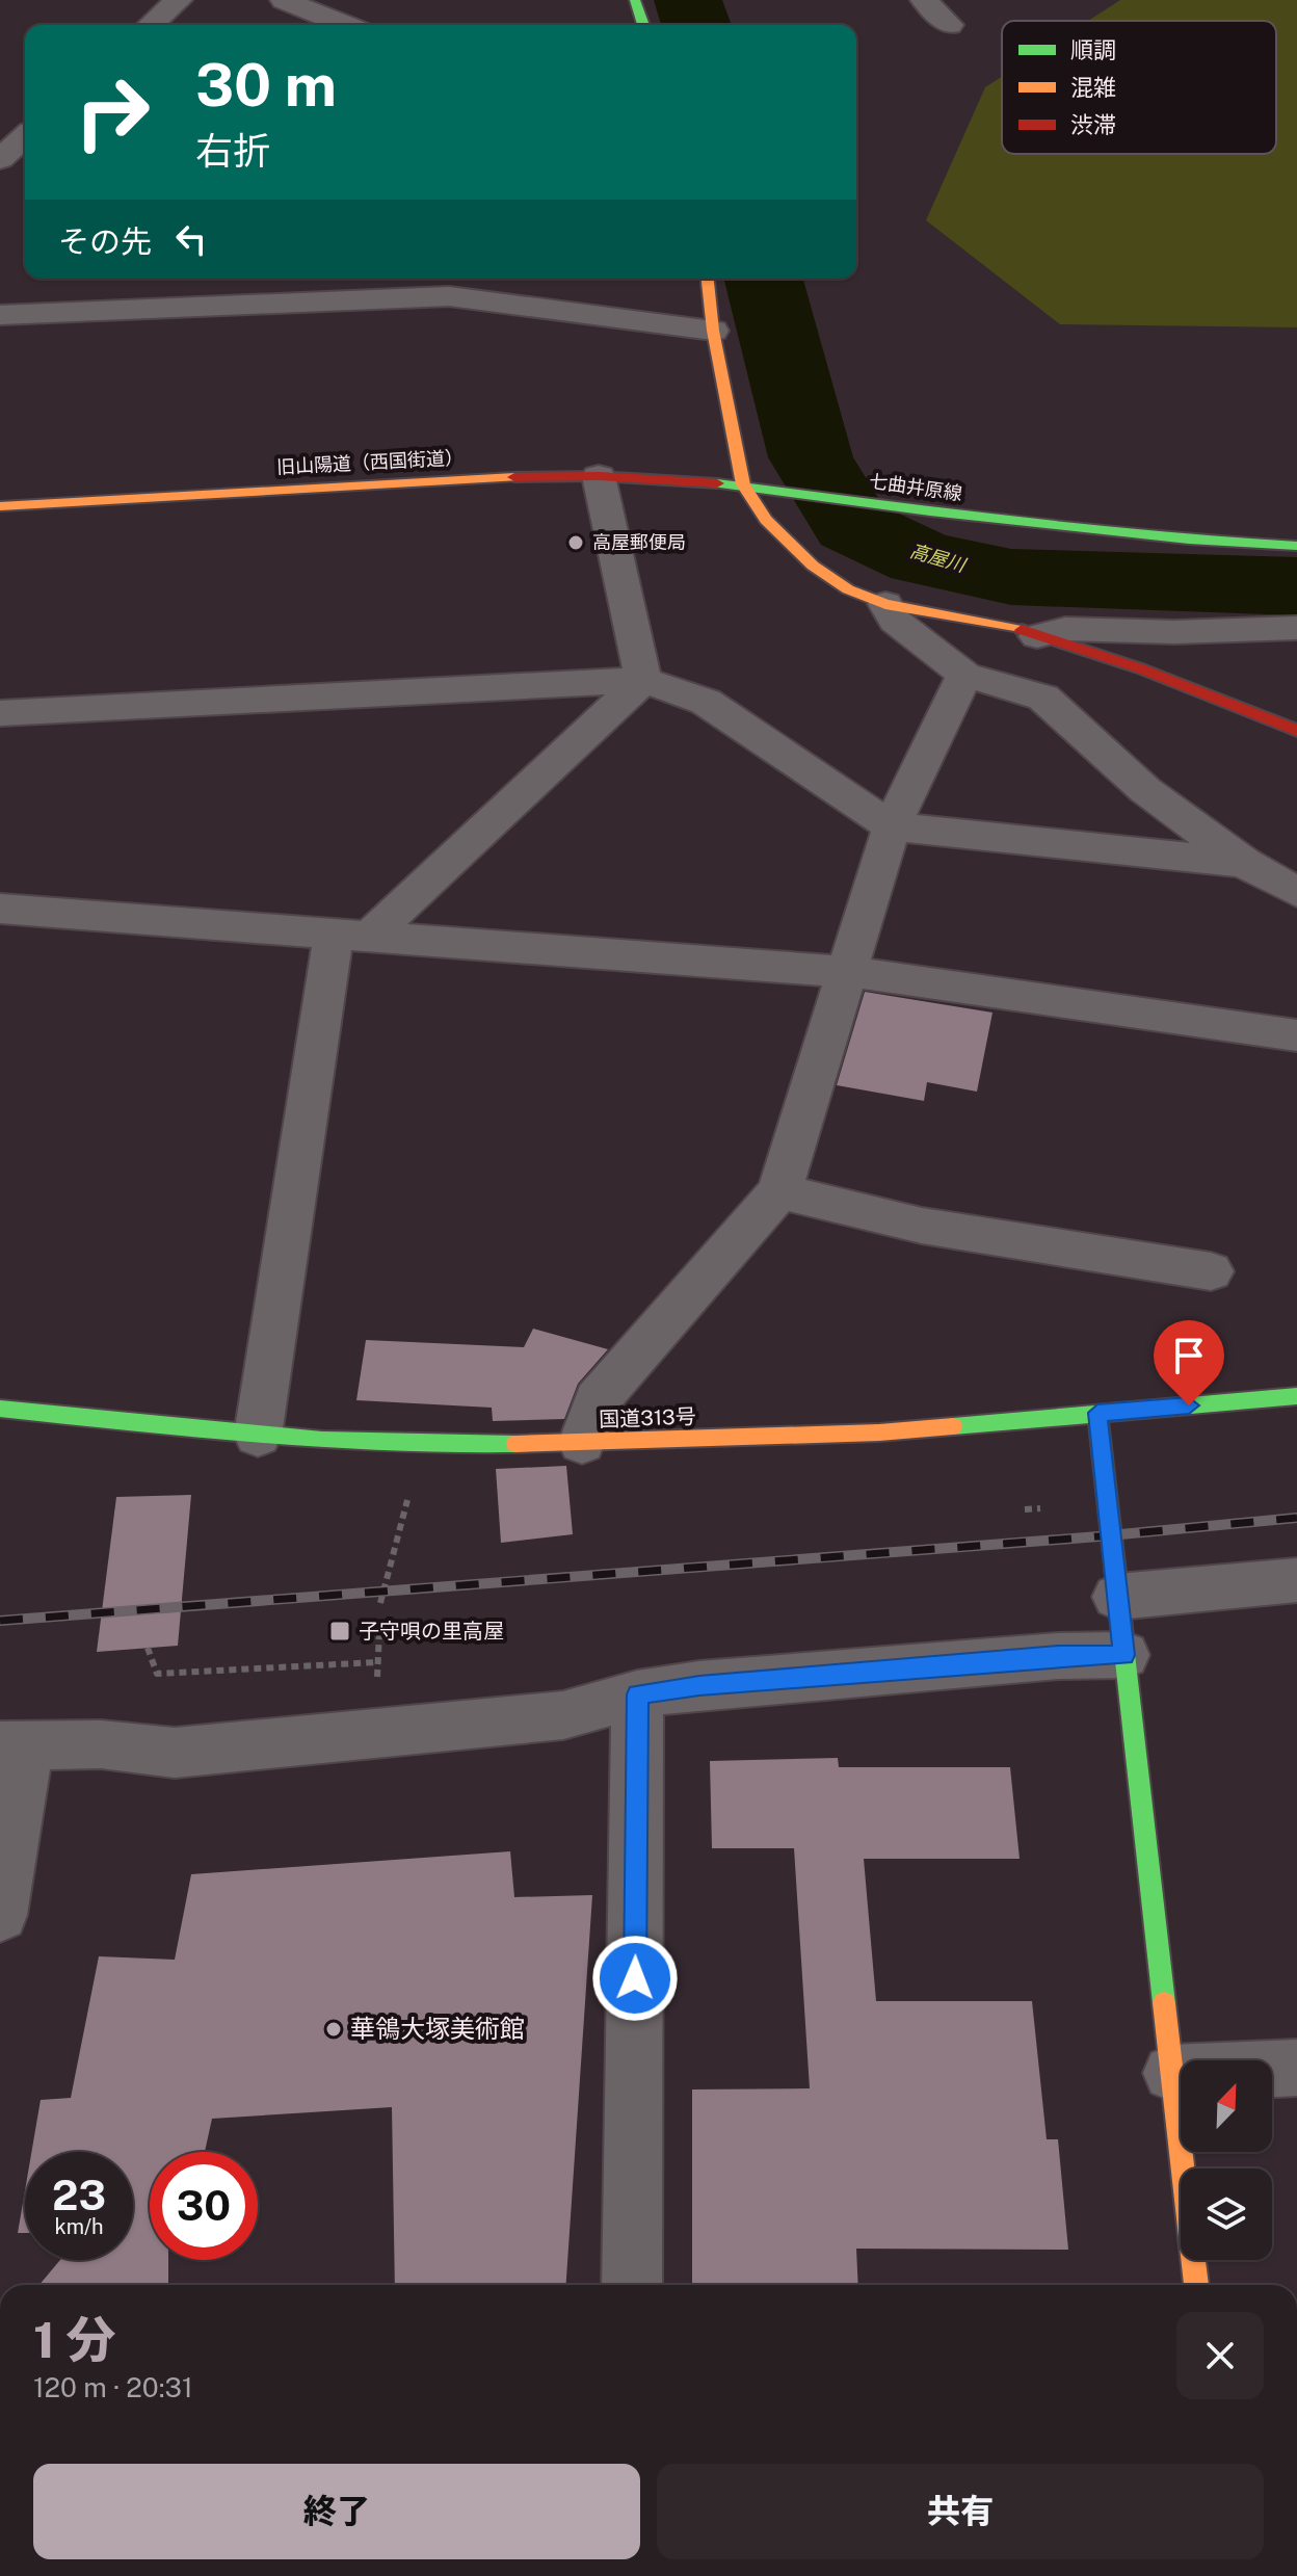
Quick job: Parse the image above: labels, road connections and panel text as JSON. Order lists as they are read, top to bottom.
{
  "streets": {
    "main road": ["旧山陽道（西国街道）", "七曲井原線", "国道313号"]
  },
  "crossings": [
    ["旧山陽道（西国街道）", "七曲井原線"]
  ],
  "water": ["高屋川"],
  "places": {
    "other": ["高屋郵便局", "華鴒大塚美術館"],
    "transit": ["子守唄の里高屋"]
  },
  "legend": ["順調", "混雑", "渋滞"],
  "north": "top right",
  "page": {
    "turn": ["30 m", "右折"],
    "then": "その先",
    "speed": "23 km/h",
    "limit": "30",
    "heading": ["1 分", "120 m · 20:31"],
    "buttons": ["終了", "共有"]
  }
}
